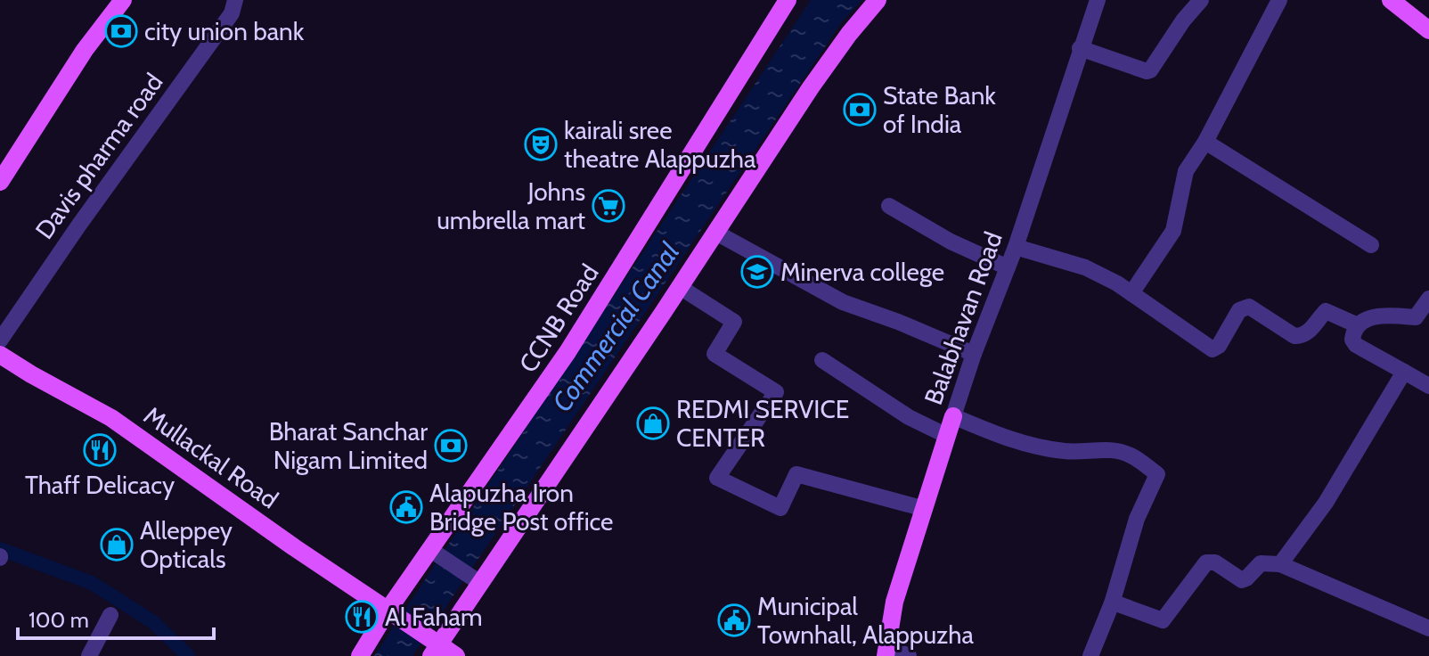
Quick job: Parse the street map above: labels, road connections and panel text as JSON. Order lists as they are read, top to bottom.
{
  "streets": {
    "main road": ["CCNB Road", "Balabhavan Road", "Mullackal Road"],
    "street": ["Davis pharma road"]
  },
  "crossings": [
    ["CCNB Road", "Mullackal Road"]
  ],
  "water": ["Commercial Canal"],
  "places": {
    "bank": ["city union bank", "State Bank of India", "Bharat Sanchar Nigam Limited"],
    "theatre": ["kairali sree theatre Alappuzha"],
    "supermarket": ["Johns umbrella mart"],
    "school or university": ["Minerva college"],
    "shop": ["REDMI SERVICE CENTER", "Alleppey Opticals"],
    "restaurant": ["Thaff Delicacy", "Al Faham"],
    "public building": ["Alapuzha Iron Bridge Post office", "Municipal Townhall, Alappuzha"]
  },
  "scale_bar": "100 m"
}
